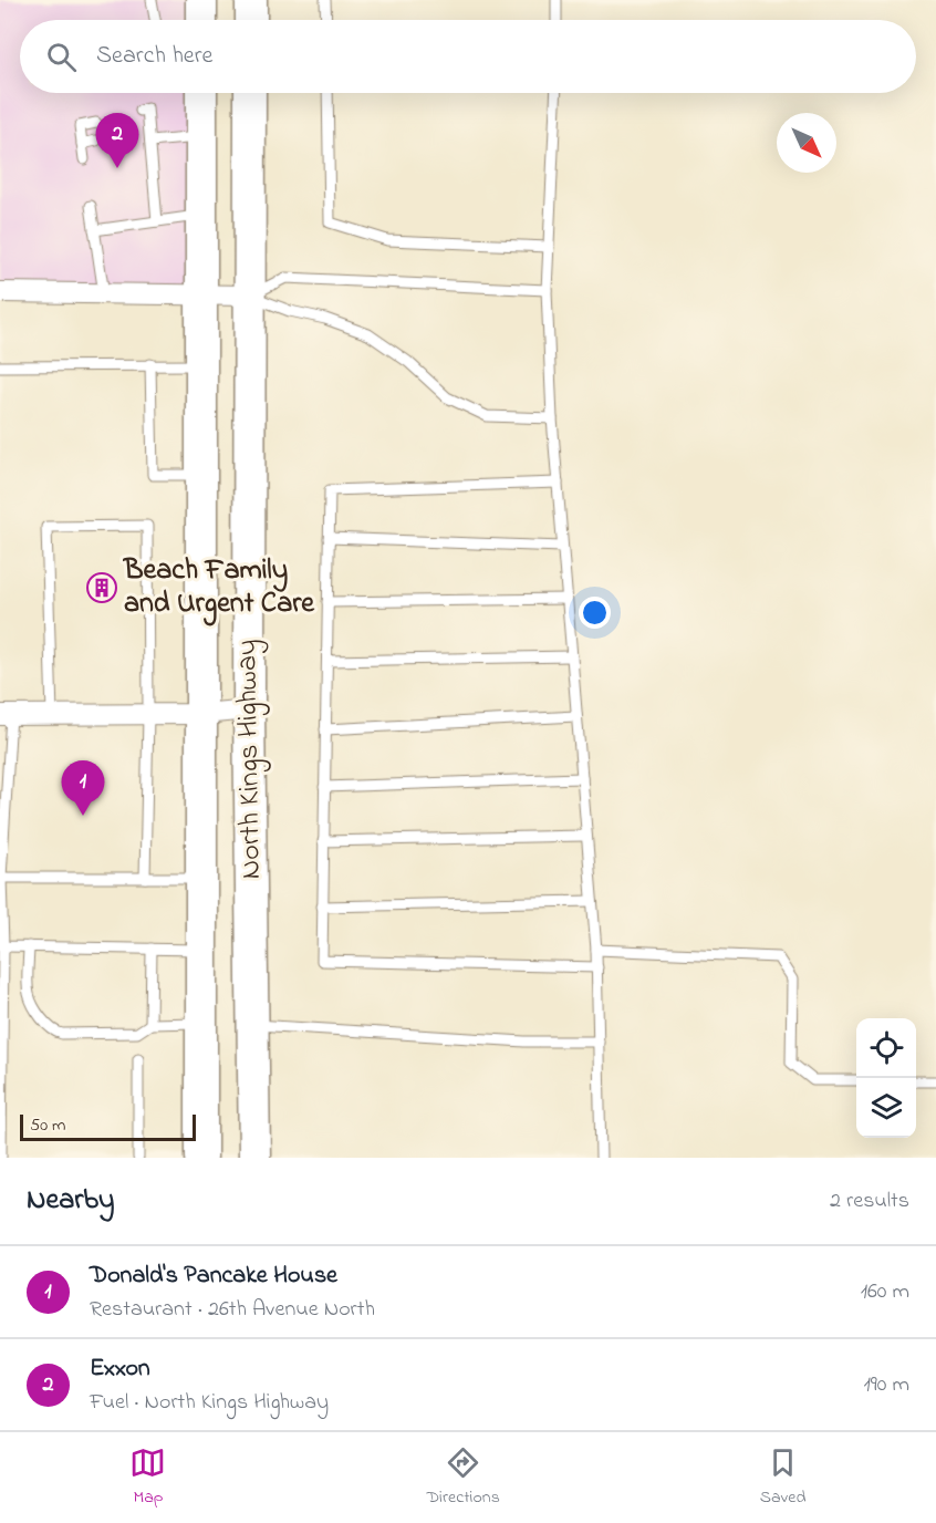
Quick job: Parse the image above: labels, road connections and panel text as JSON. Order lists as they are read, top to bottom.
{
  "streets": {
    "main road": ["North Kings Highway"]
  },
  "places": {
    "building": ["Beach Family and Urgent Care"]
  },
  "scale_bar": "50 m",
  "north": "bottom right",
  "page": {
    "search": "Search here",
    "pins": ["2", "1"],
    "scale": "50 m",
    "heading": ["Nearby", "2 results"],
    "list": [
      {
        "mark": "1",
        "name": "Donald's Pancake House",
        "note": "Restaurant · 26th Avenue North",
        "value": "160 m"
      },
      {
        "mark": "2",
        "name": "Exxon",
        "note": "Fuel · North Kings Highway",
        "value": "190 m"
      }
    ],
    "nav": ["Map", "Directions", "Saved"]
  }
}
